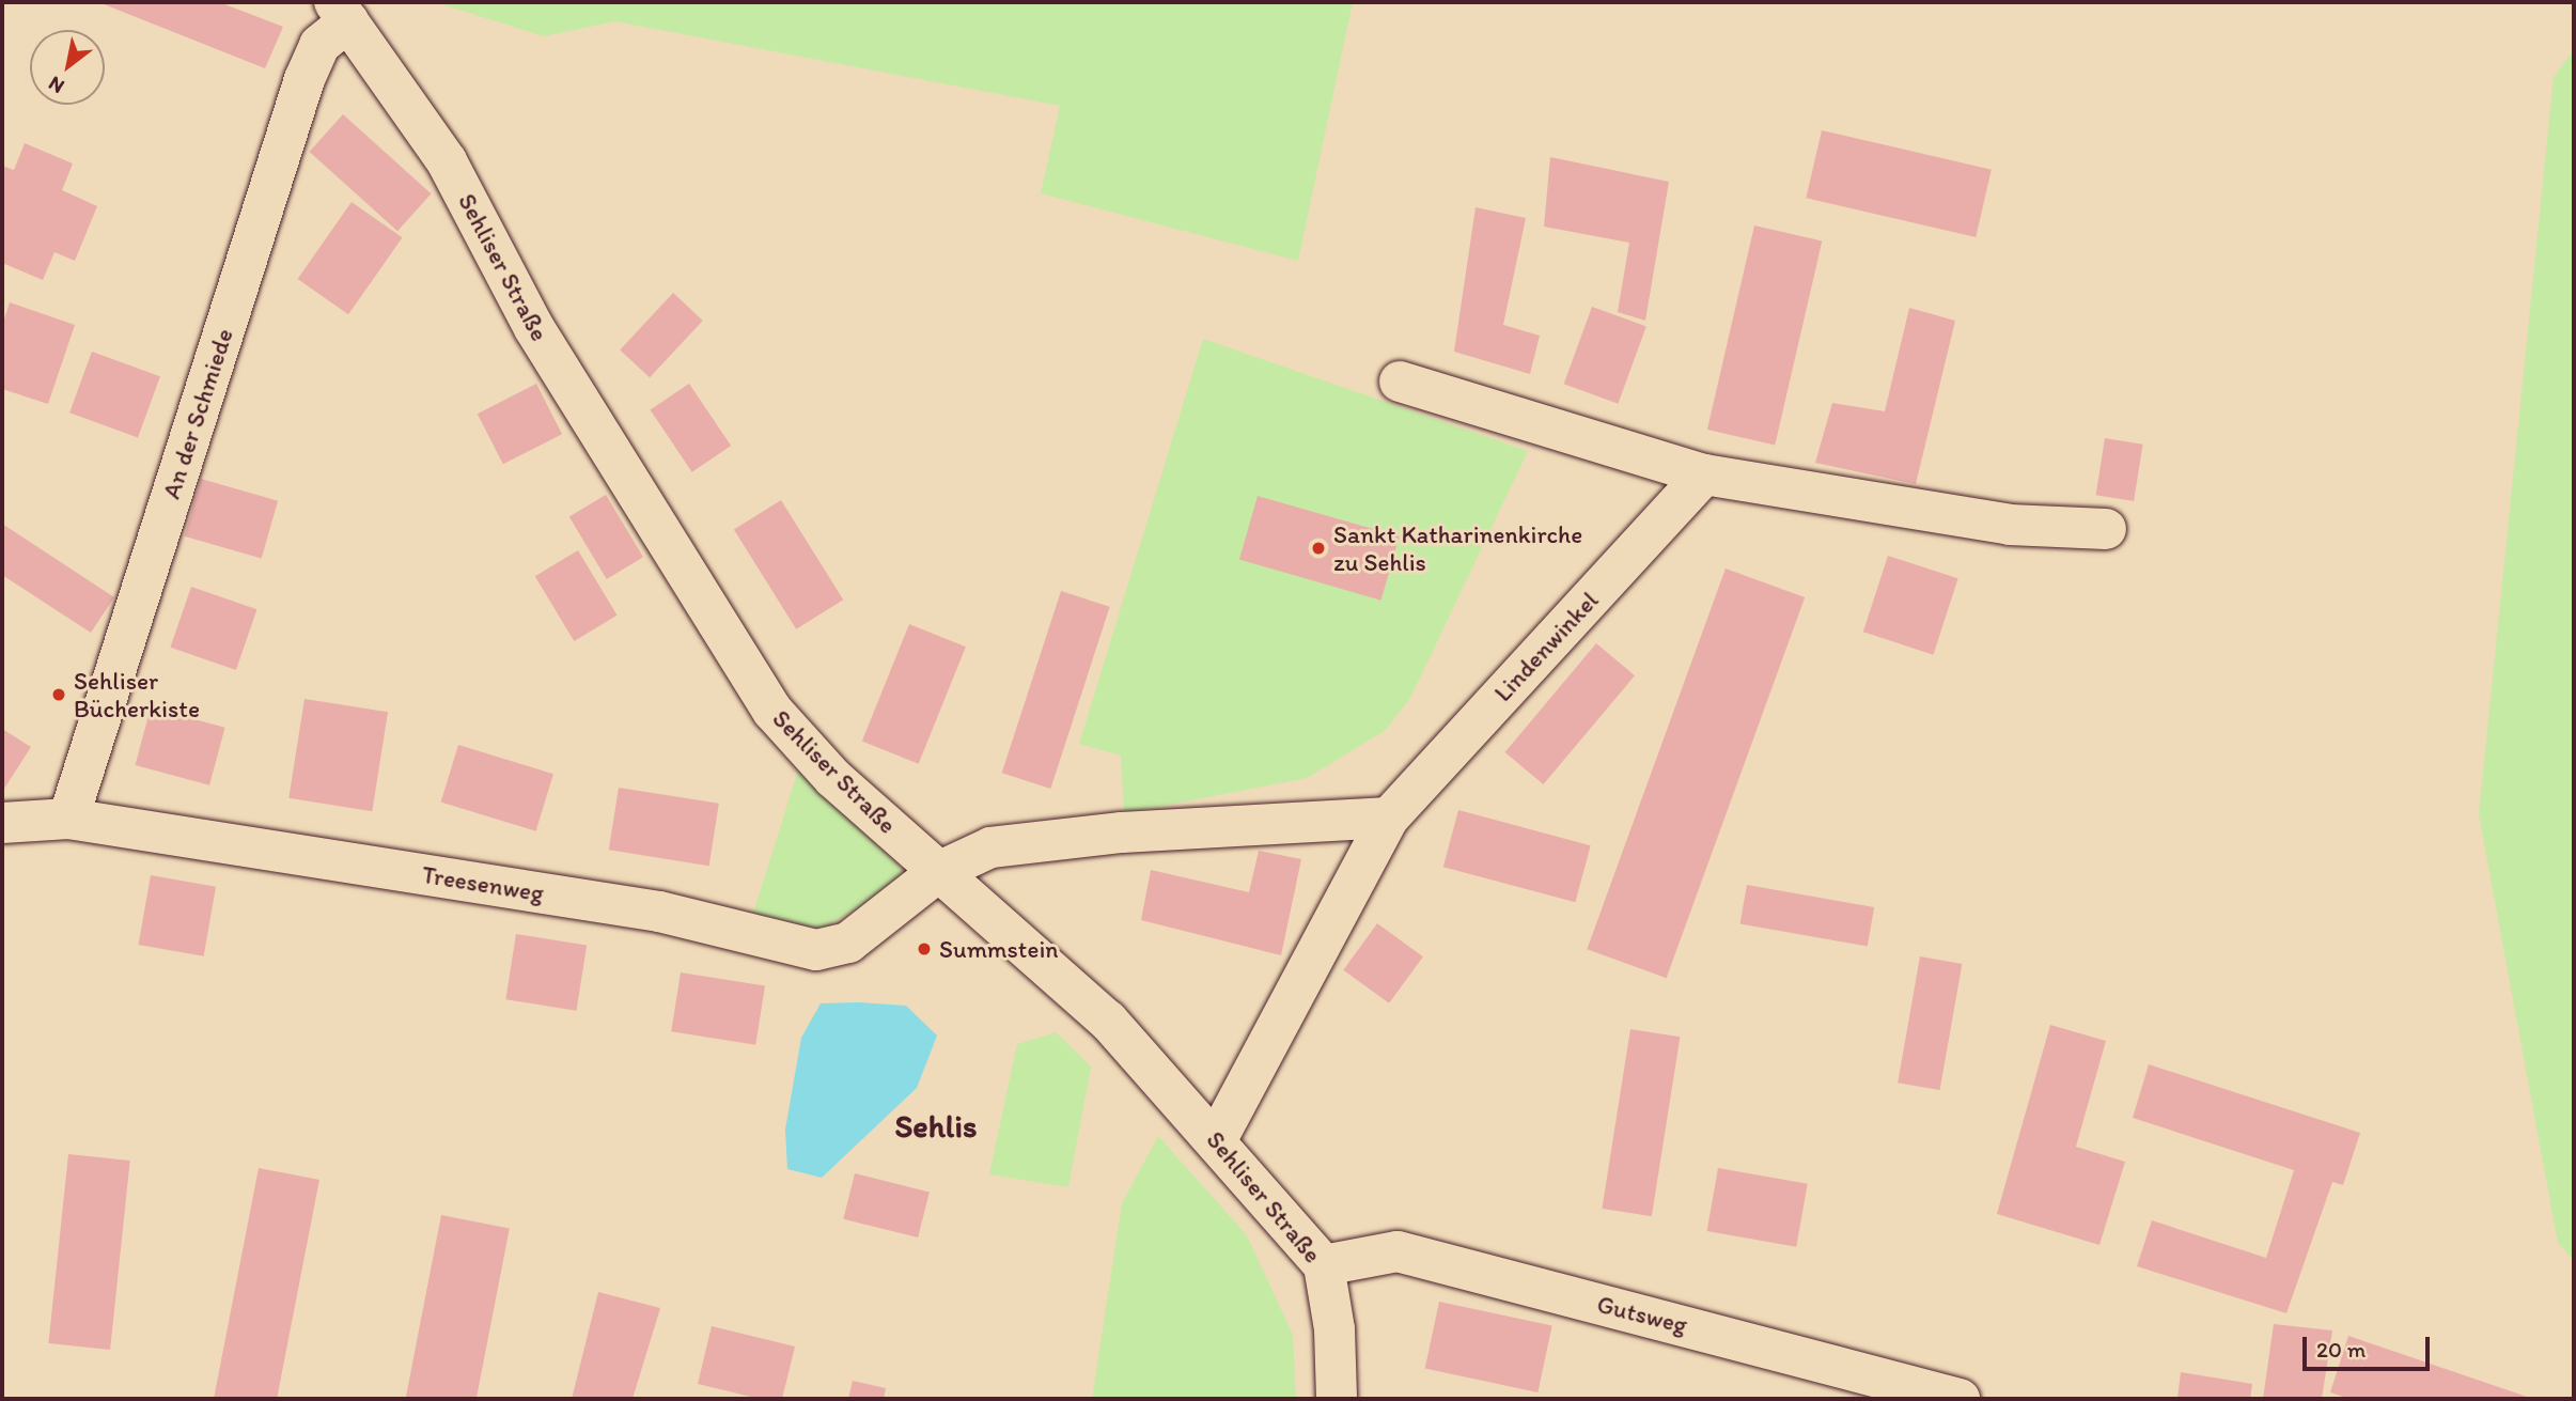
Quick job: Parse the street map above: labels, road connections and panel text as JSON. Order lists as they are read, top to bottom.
{
  "streets": {
    "street": [
      "Sehliser Straße",
      "An der Schmiede",
      "Lindenwinkel",
      "Treesenweg",
      "Gutsweg"
    ]
  },
  "crossings": [
    ["Sehliser Straße", "An der Schmiede"],
    ["Sehliser Straße", "Lindenwinkel"],
    ["Sehliser Straße", "Treesenweg"],
    ["Sehliser Straße", "Gutsweg"],
    ["An der Schmiede", "Treesenweg"]
  ],
  "districts": ["Sehlis"],
  "places": ["Sankt Katharinenkirche zu Sehlis", "Sehliser Bücherkiste", "Summstein"],
  "scale_bar": "20 m",
  "north": "bottom left"
}
